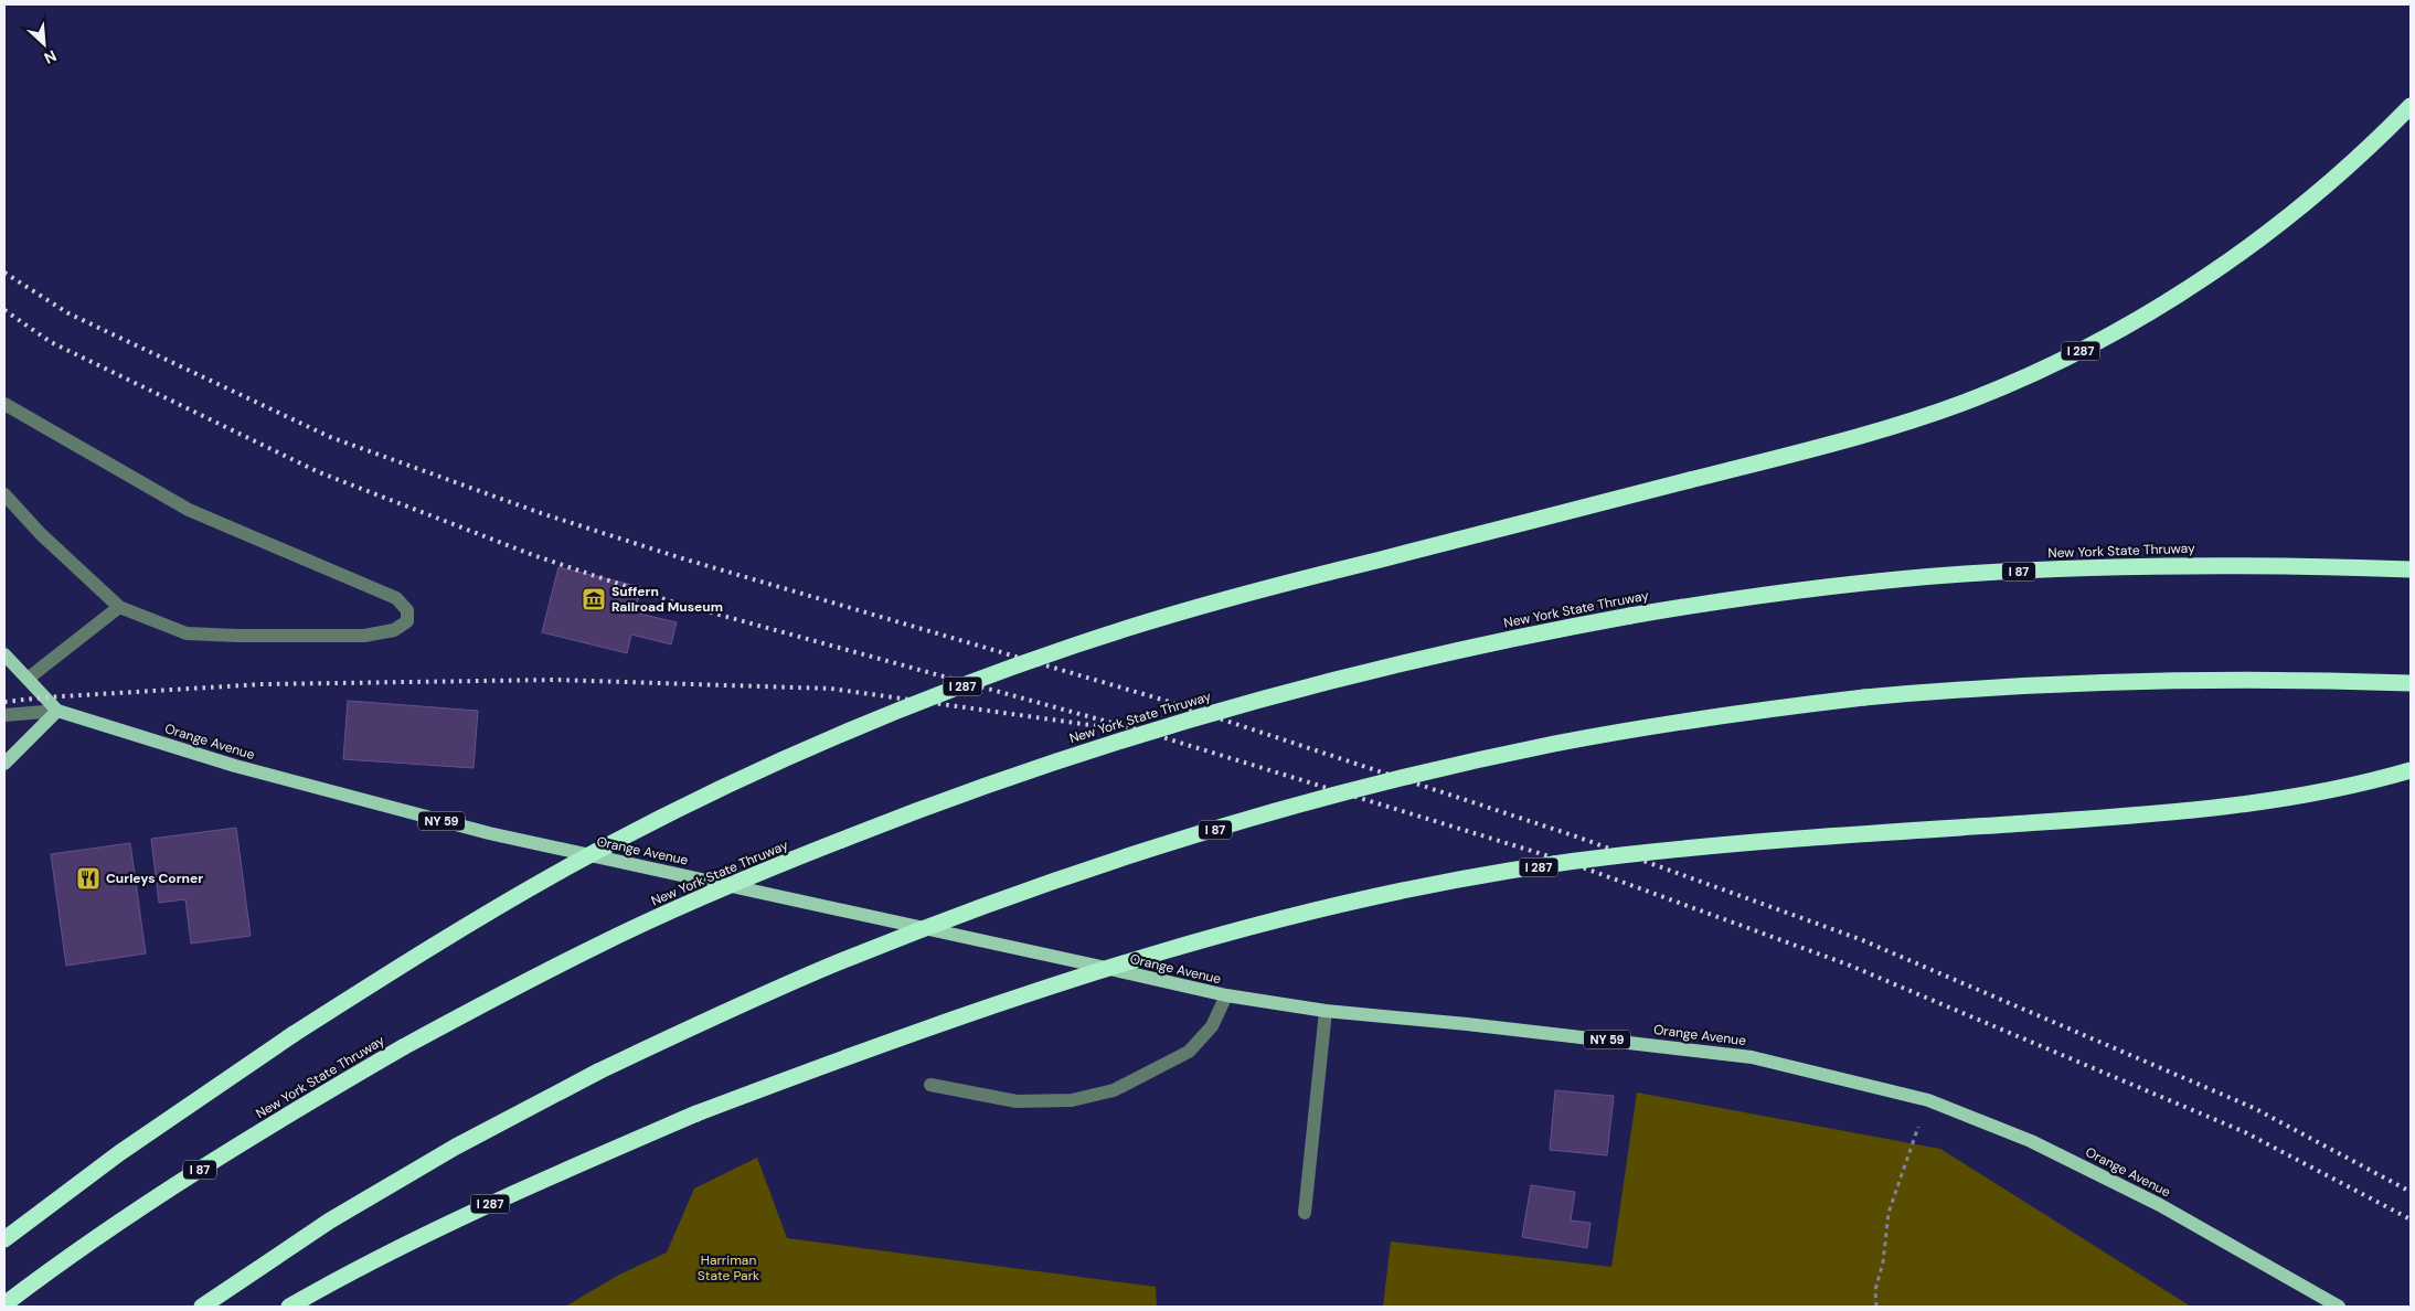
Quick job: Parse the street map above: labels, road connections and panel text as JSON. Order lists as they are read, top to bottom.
{
  "streets": {
    "highway": ["I 287", "New York State Thruway", "I 87"],
    "main road": ["Orange Avenue", "NY 59"]
  },
  "parks": ["Harriman State Park"],
  "places": {
    "museum": ["Suffern Railroad Museum"],
    "restaurant": ["Curleys Corner"]
  },
  "north": "bottom right"
}
